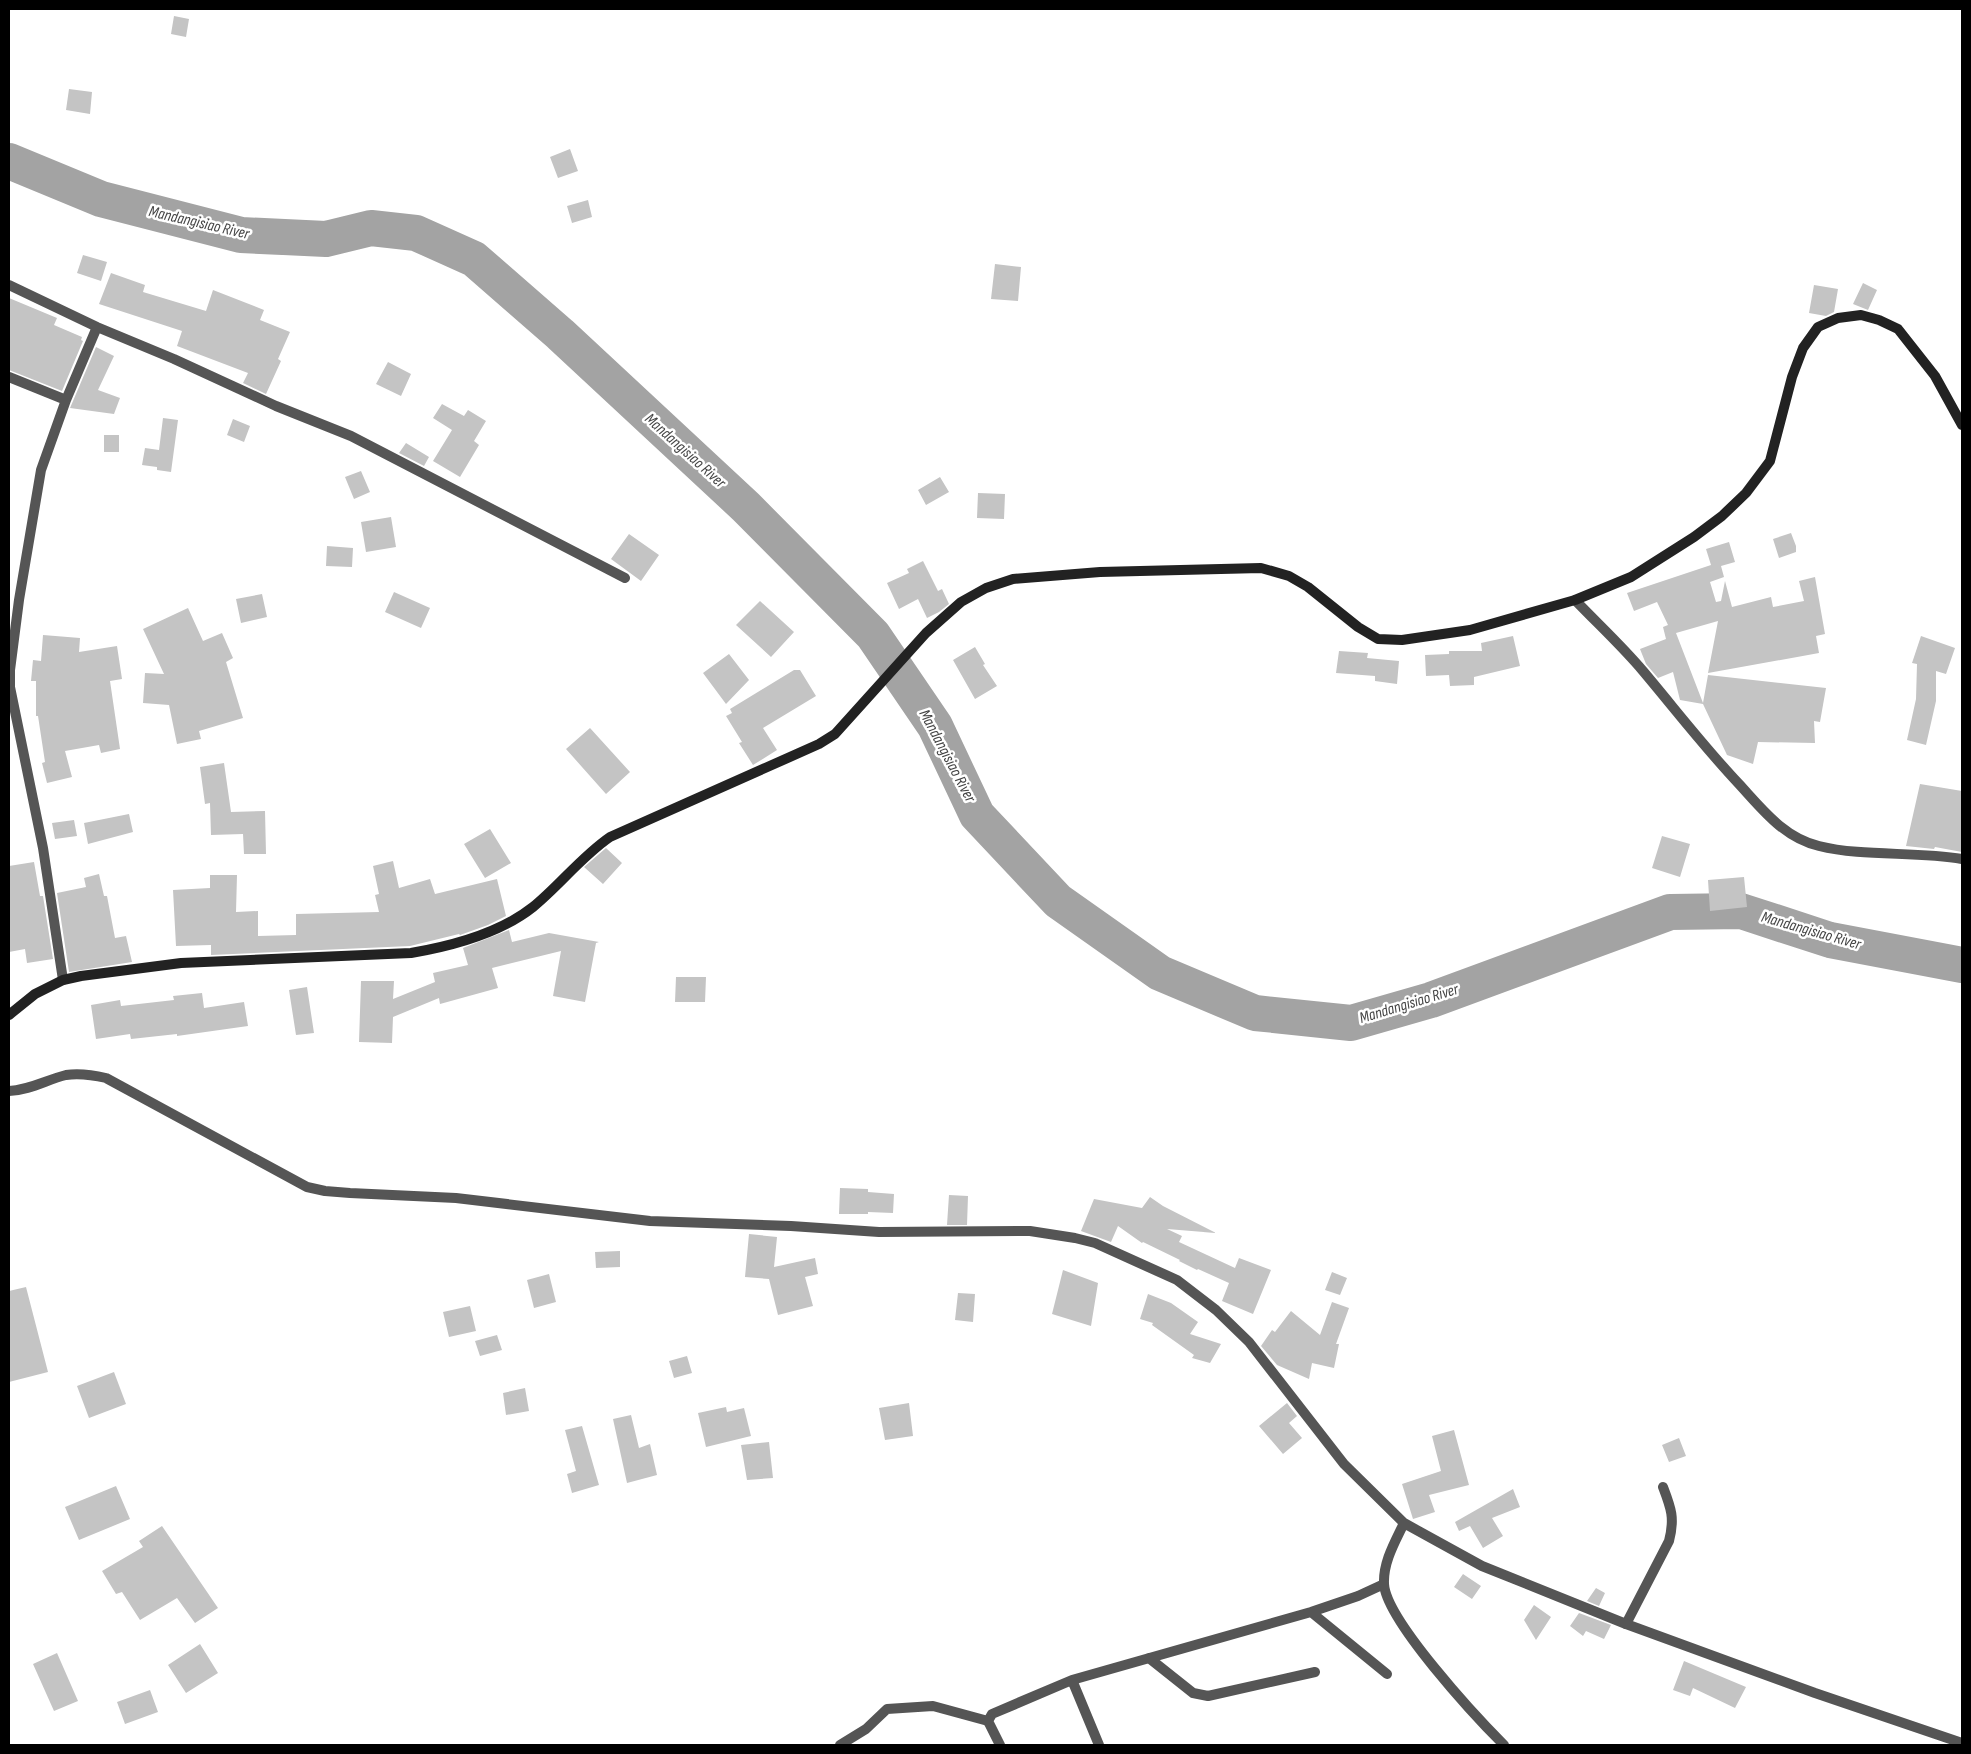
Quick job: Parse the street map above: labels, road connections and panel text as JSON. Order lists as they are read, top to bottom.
{
  "water": ["Mandangisiao River"]
}
